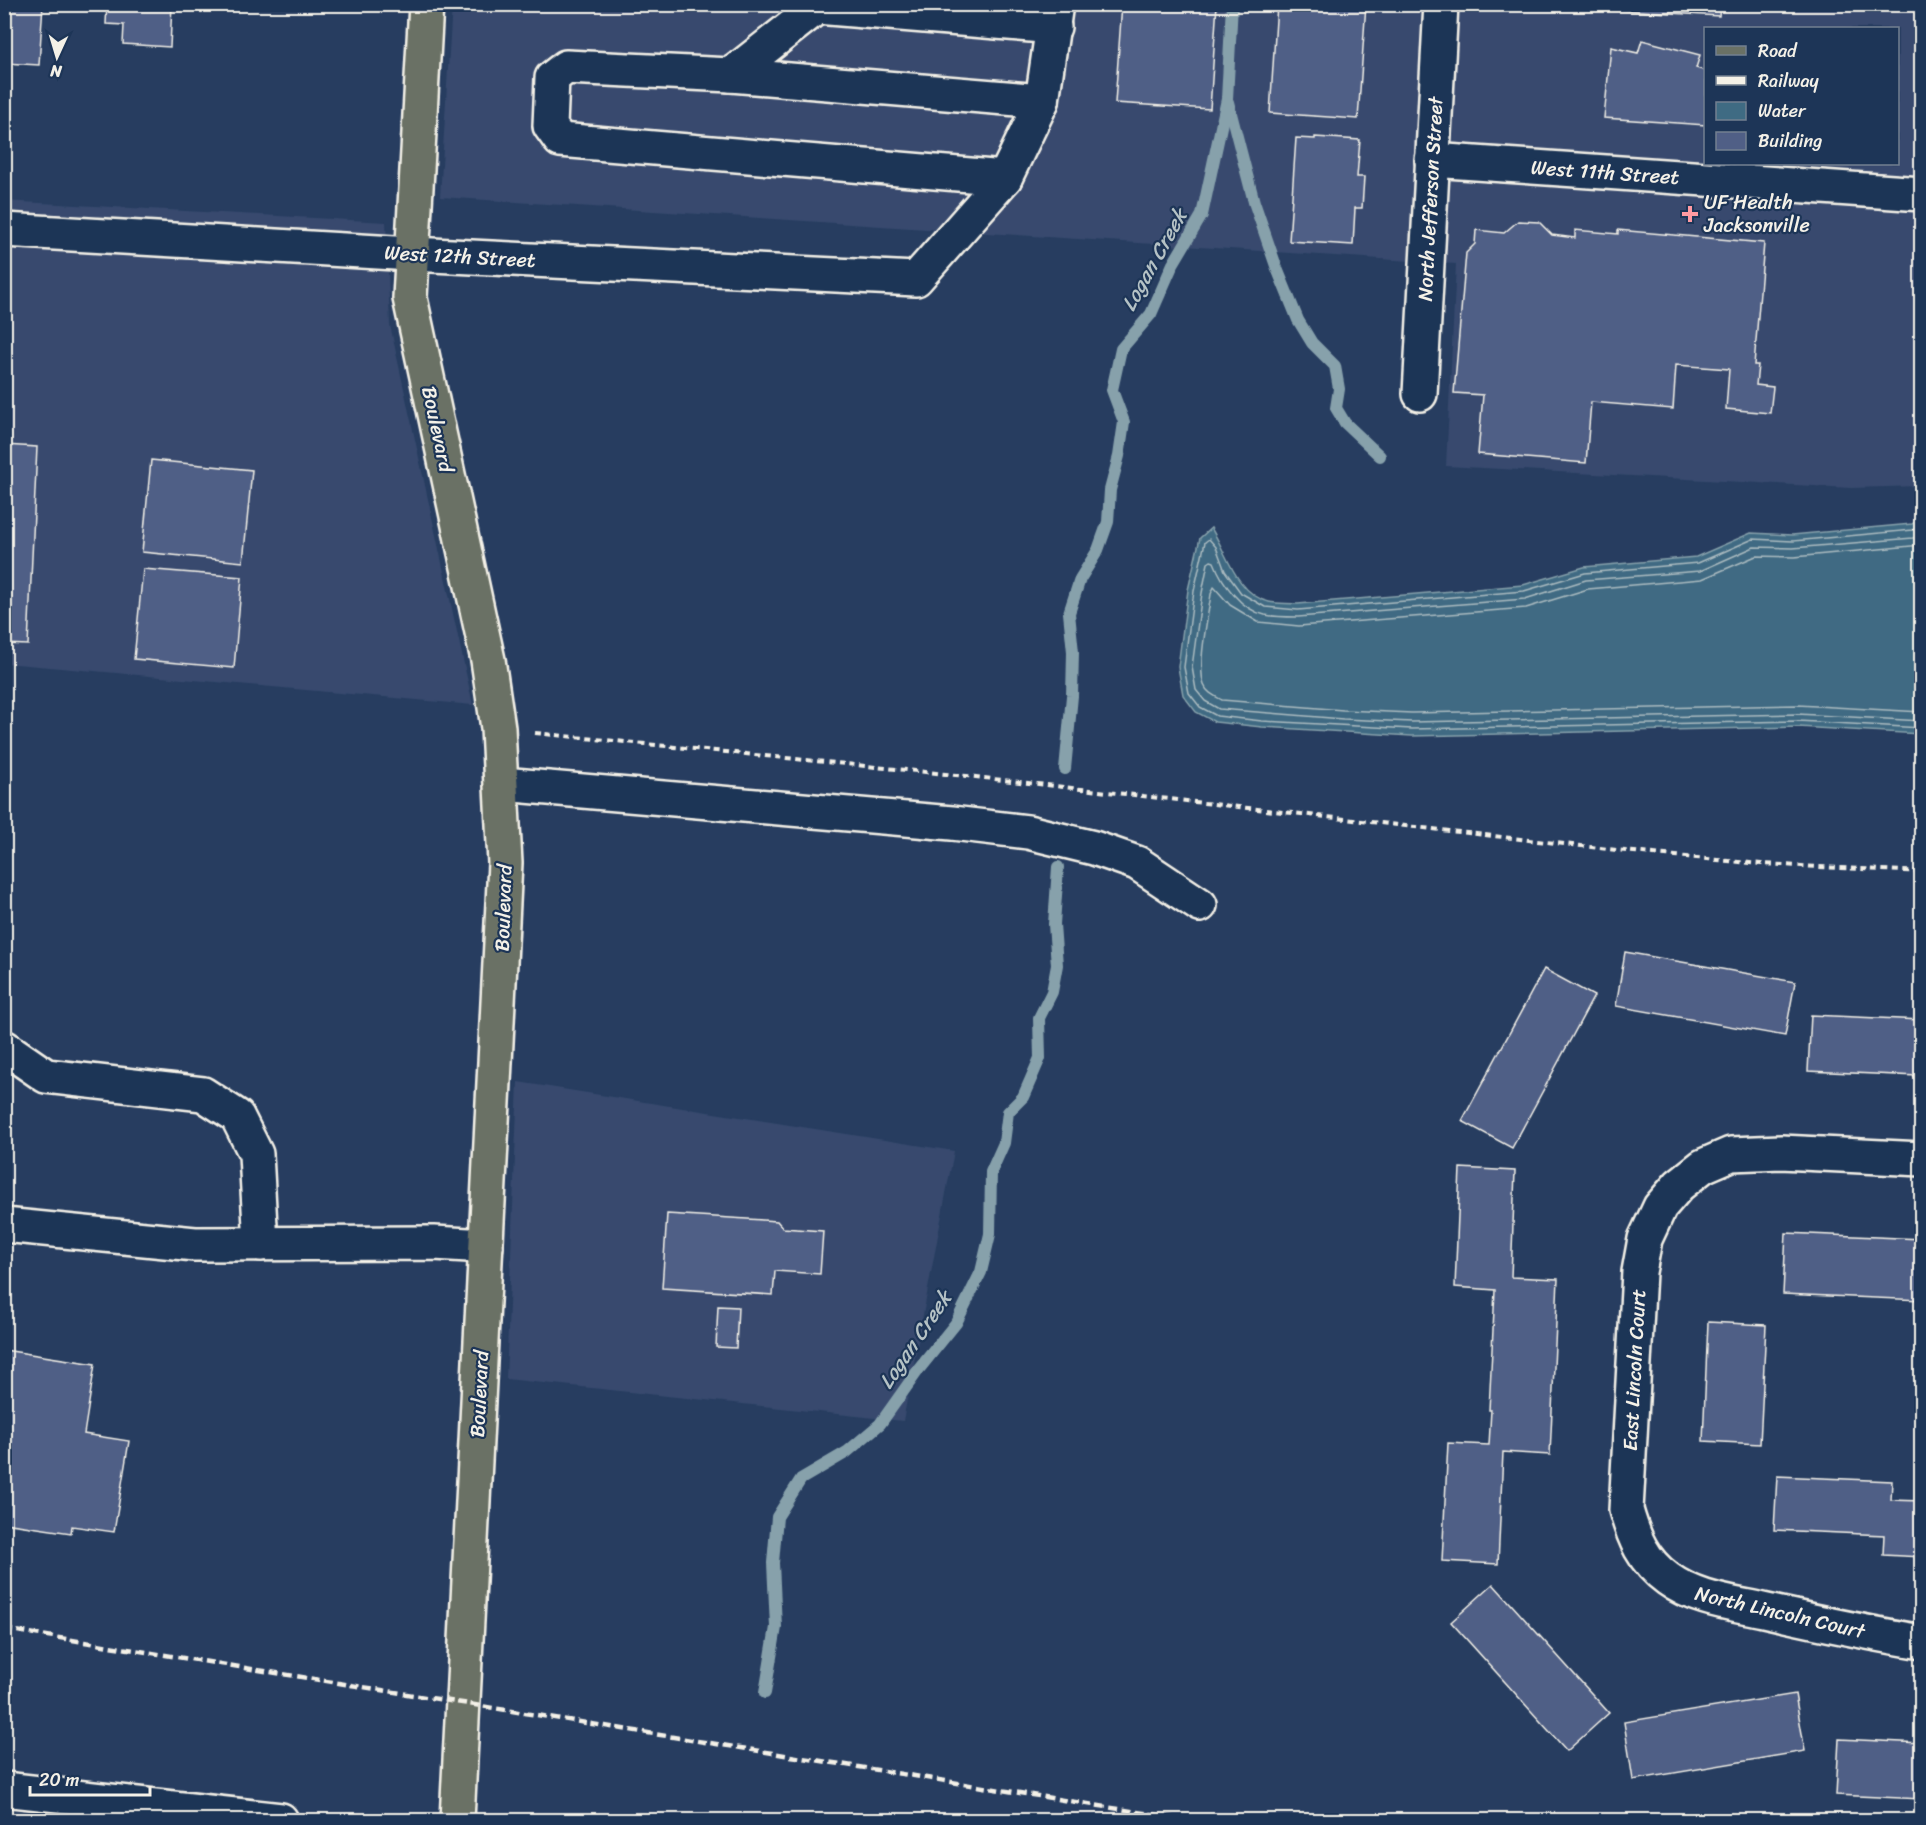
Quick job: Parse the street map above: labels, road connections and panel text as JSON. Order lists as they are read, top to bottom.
{
  "streets": {
    "main road": ["Boulevard"],
    "street": [
      "West 11th Street",
      "North Jefferson Street",
      "West 12th Street",
      "East Lincoln Court",
      "North Lincoln Court"
    ]
  },
  "crossings": [
    ["West 11th Street", "North Jefferson Street"],
    ["West 12th Street", "Boulevard"],
    ["East Lincoln Court", "North Lincoln Court"]
  ],
  "water": ["Logan Creek"],
  "places": {
    "health": ["UF Health Jacksonville"]
  },
  "legend": [
    "Road",
    "Railway",
    "Water",
    "Building"
  ],
  "scale_bar": "20 m",
  "north": "bottom"
}
